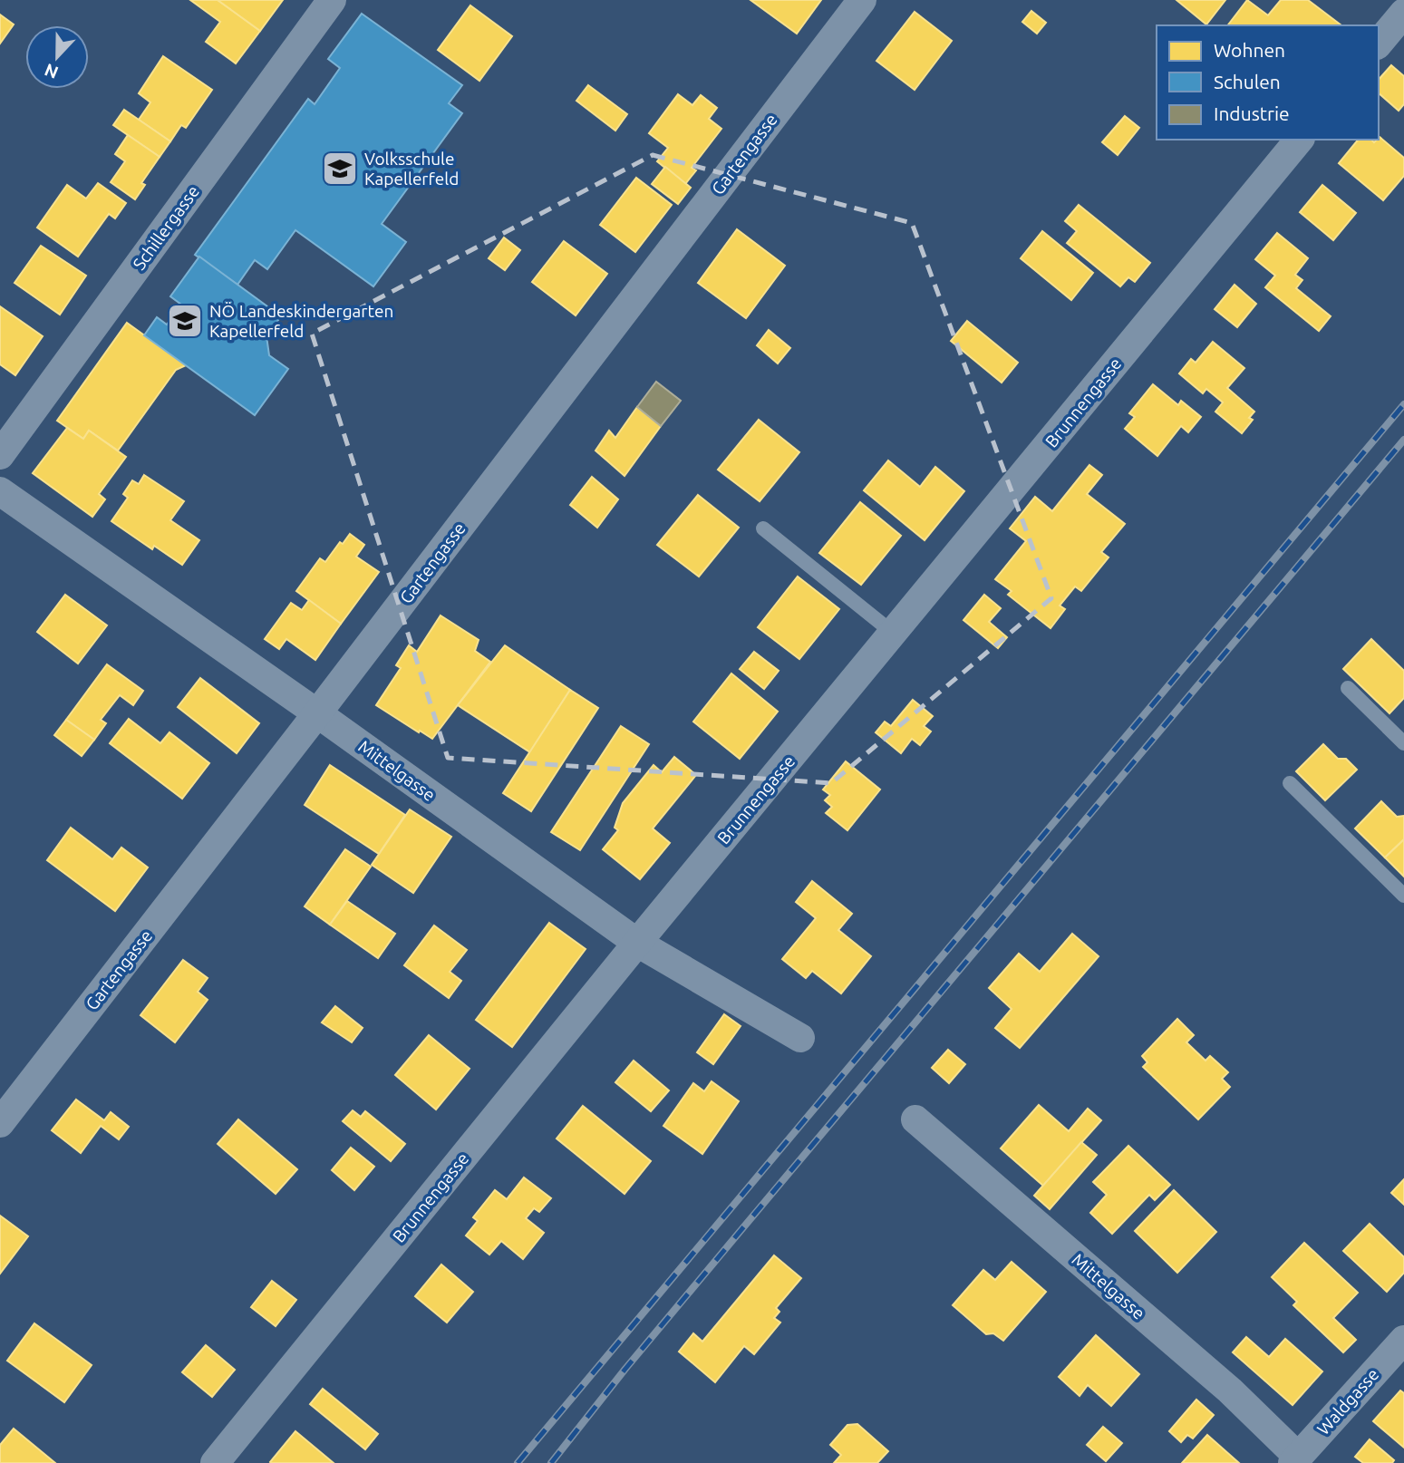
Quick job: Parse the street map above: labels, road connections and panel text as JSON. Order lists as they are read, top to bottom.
{
  "streets": {
    "street": [
      "Gartengasse",
      "Schillergasse",
      "Brunnengasse",
      "Mittelgasse",
      "Waldgasse"
    ]
  },
  "crossings": [
    ["Gartengasse", "Mittelgasse"],
    ["Brunnengasse", "Mittelgasse"],
    ["Mittelgasse", "Waldgasse"]
  ],
  "places": {
    "school or university": ["Volksschule Kapellerfeld", "NÖ Landeskindergarten Kapellerfeld"]
  },
  "legend": ["Wohnen", "Schulen", "Industrie"],
  "north": "bottom"
}
